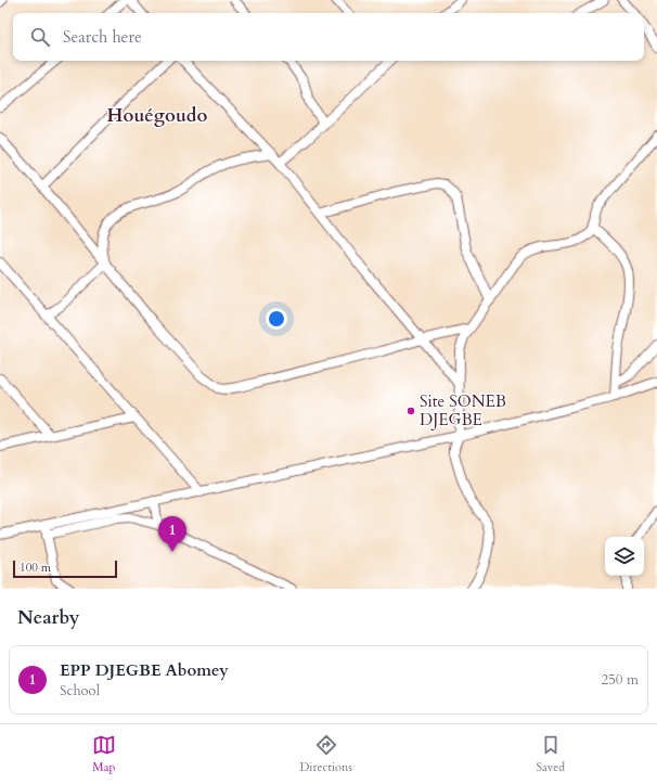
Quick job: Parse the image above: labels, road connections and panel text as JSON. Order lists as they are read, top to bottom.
{
  "districts": ["Houégoudo"],
  "places": ["Site SONEB DJEGBE"],
  "scale_bar": "100 m",
  "page": {
    "search": "Search here",
    "pins": "1",
    "scale": "100 m",
    "heading": "Nearby",
    "list": [
      {
        "mark": "1",
        "name": "EPP DJEGBE Abomey",
        "note": "School",
        "value": "250 m"
      }
    ],
    "nav": ["Map", "Directions", "Saved"]
  }
}
